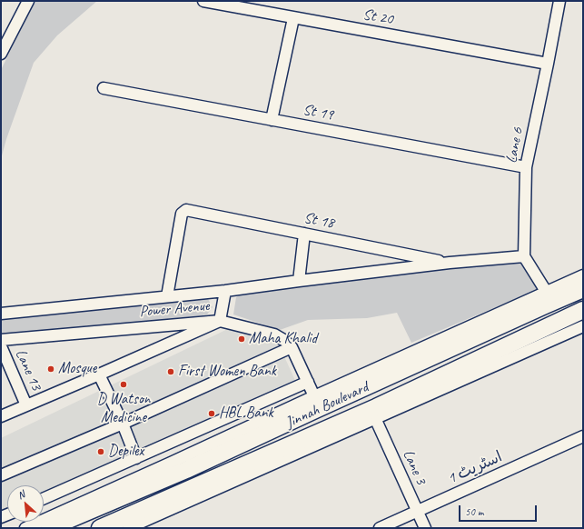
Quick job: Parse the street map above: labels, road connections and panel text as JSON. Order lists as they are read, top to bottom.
{
  "streets": {
    "street": [
      "St 20",
      "St 19",
      "Lane 6",
      "St 18",
      "Power Avenue",
      "Lane 13",
      "Jinnah Boulevard",
      "Lane 3",
      "اسٹریٹ 1"
    ]
  },
  "crossings": [
    ["St 20", "Lane 6"],
    ["St 19", "Lane 6"],
    ["St 18", "Power Avenue"],
    ["Lane 3", "اسٹریٹ 1"]
  ],
  "places": [
    "Maha Khalid",
    "Mosque",
    "First Women Bank",
    "D Watson Medicine",
    "HBL Bank",
    "Depilex"
  ],
  "scale_bar": "50 m",
  "north": "top left"
}
